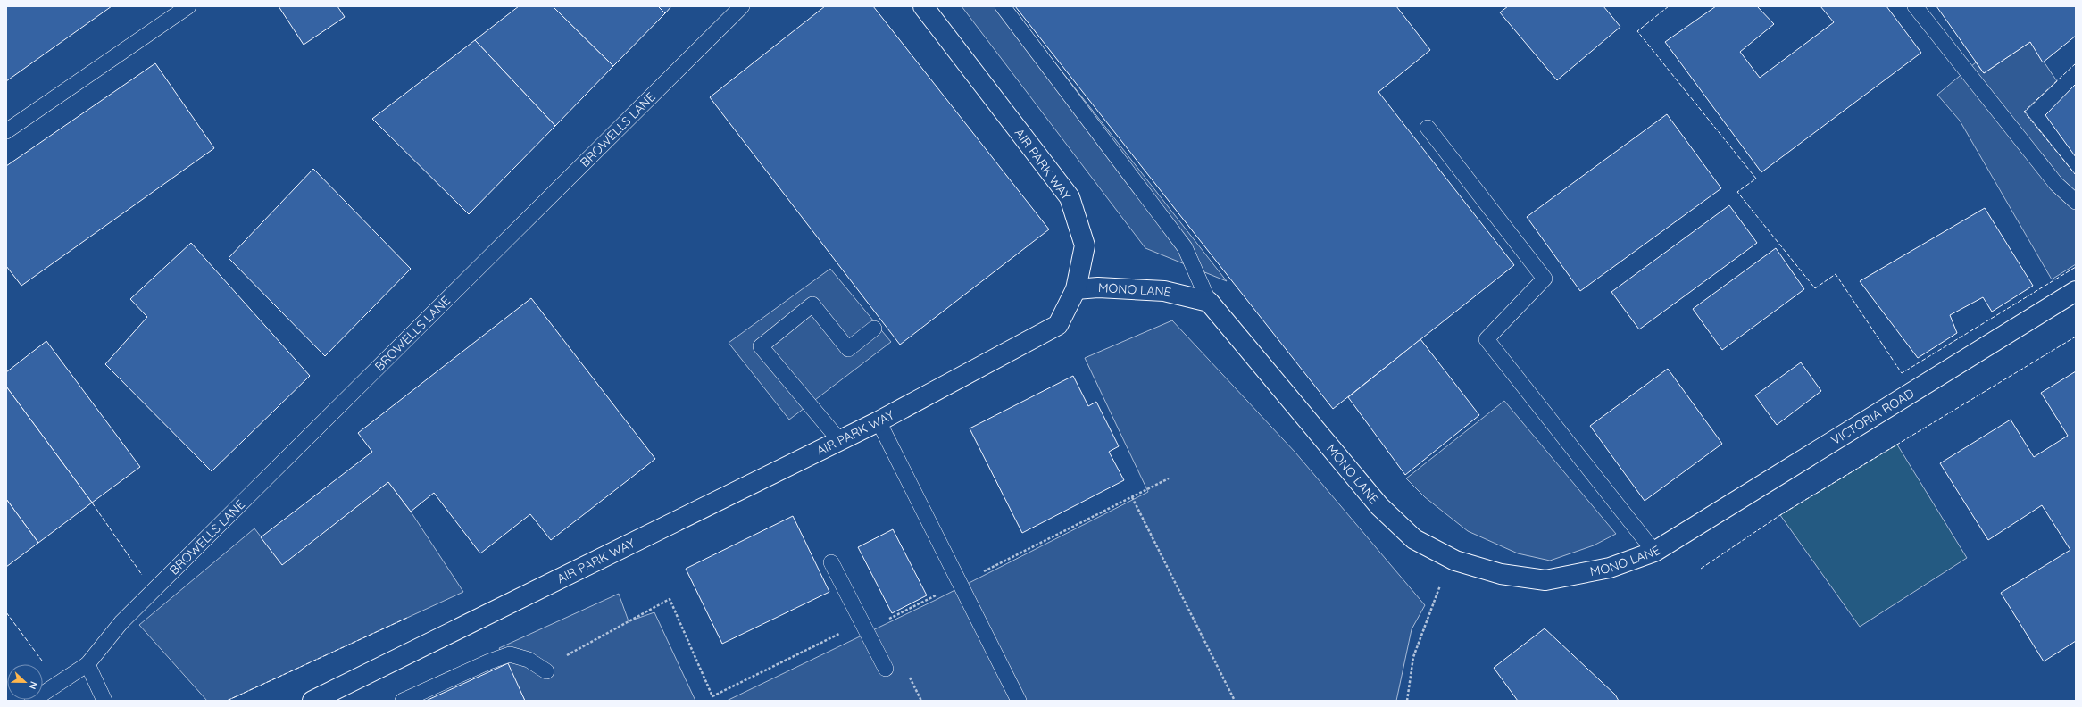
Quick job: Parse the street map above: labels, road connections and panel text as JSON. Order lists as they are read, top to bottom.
{
  "streets": {
    "street": ["AIR PARK WAY", "MONO LANE", "VICTORIA ROAD"],
    "lane": ["BROWELLS LANE"]
  },
  "crossings": [
    ["AIR PARK WAY", "MONO LANE"],
    ["MONO LANE", "VICTORIA ROAD"]
  ],
  "north": "right"
}
